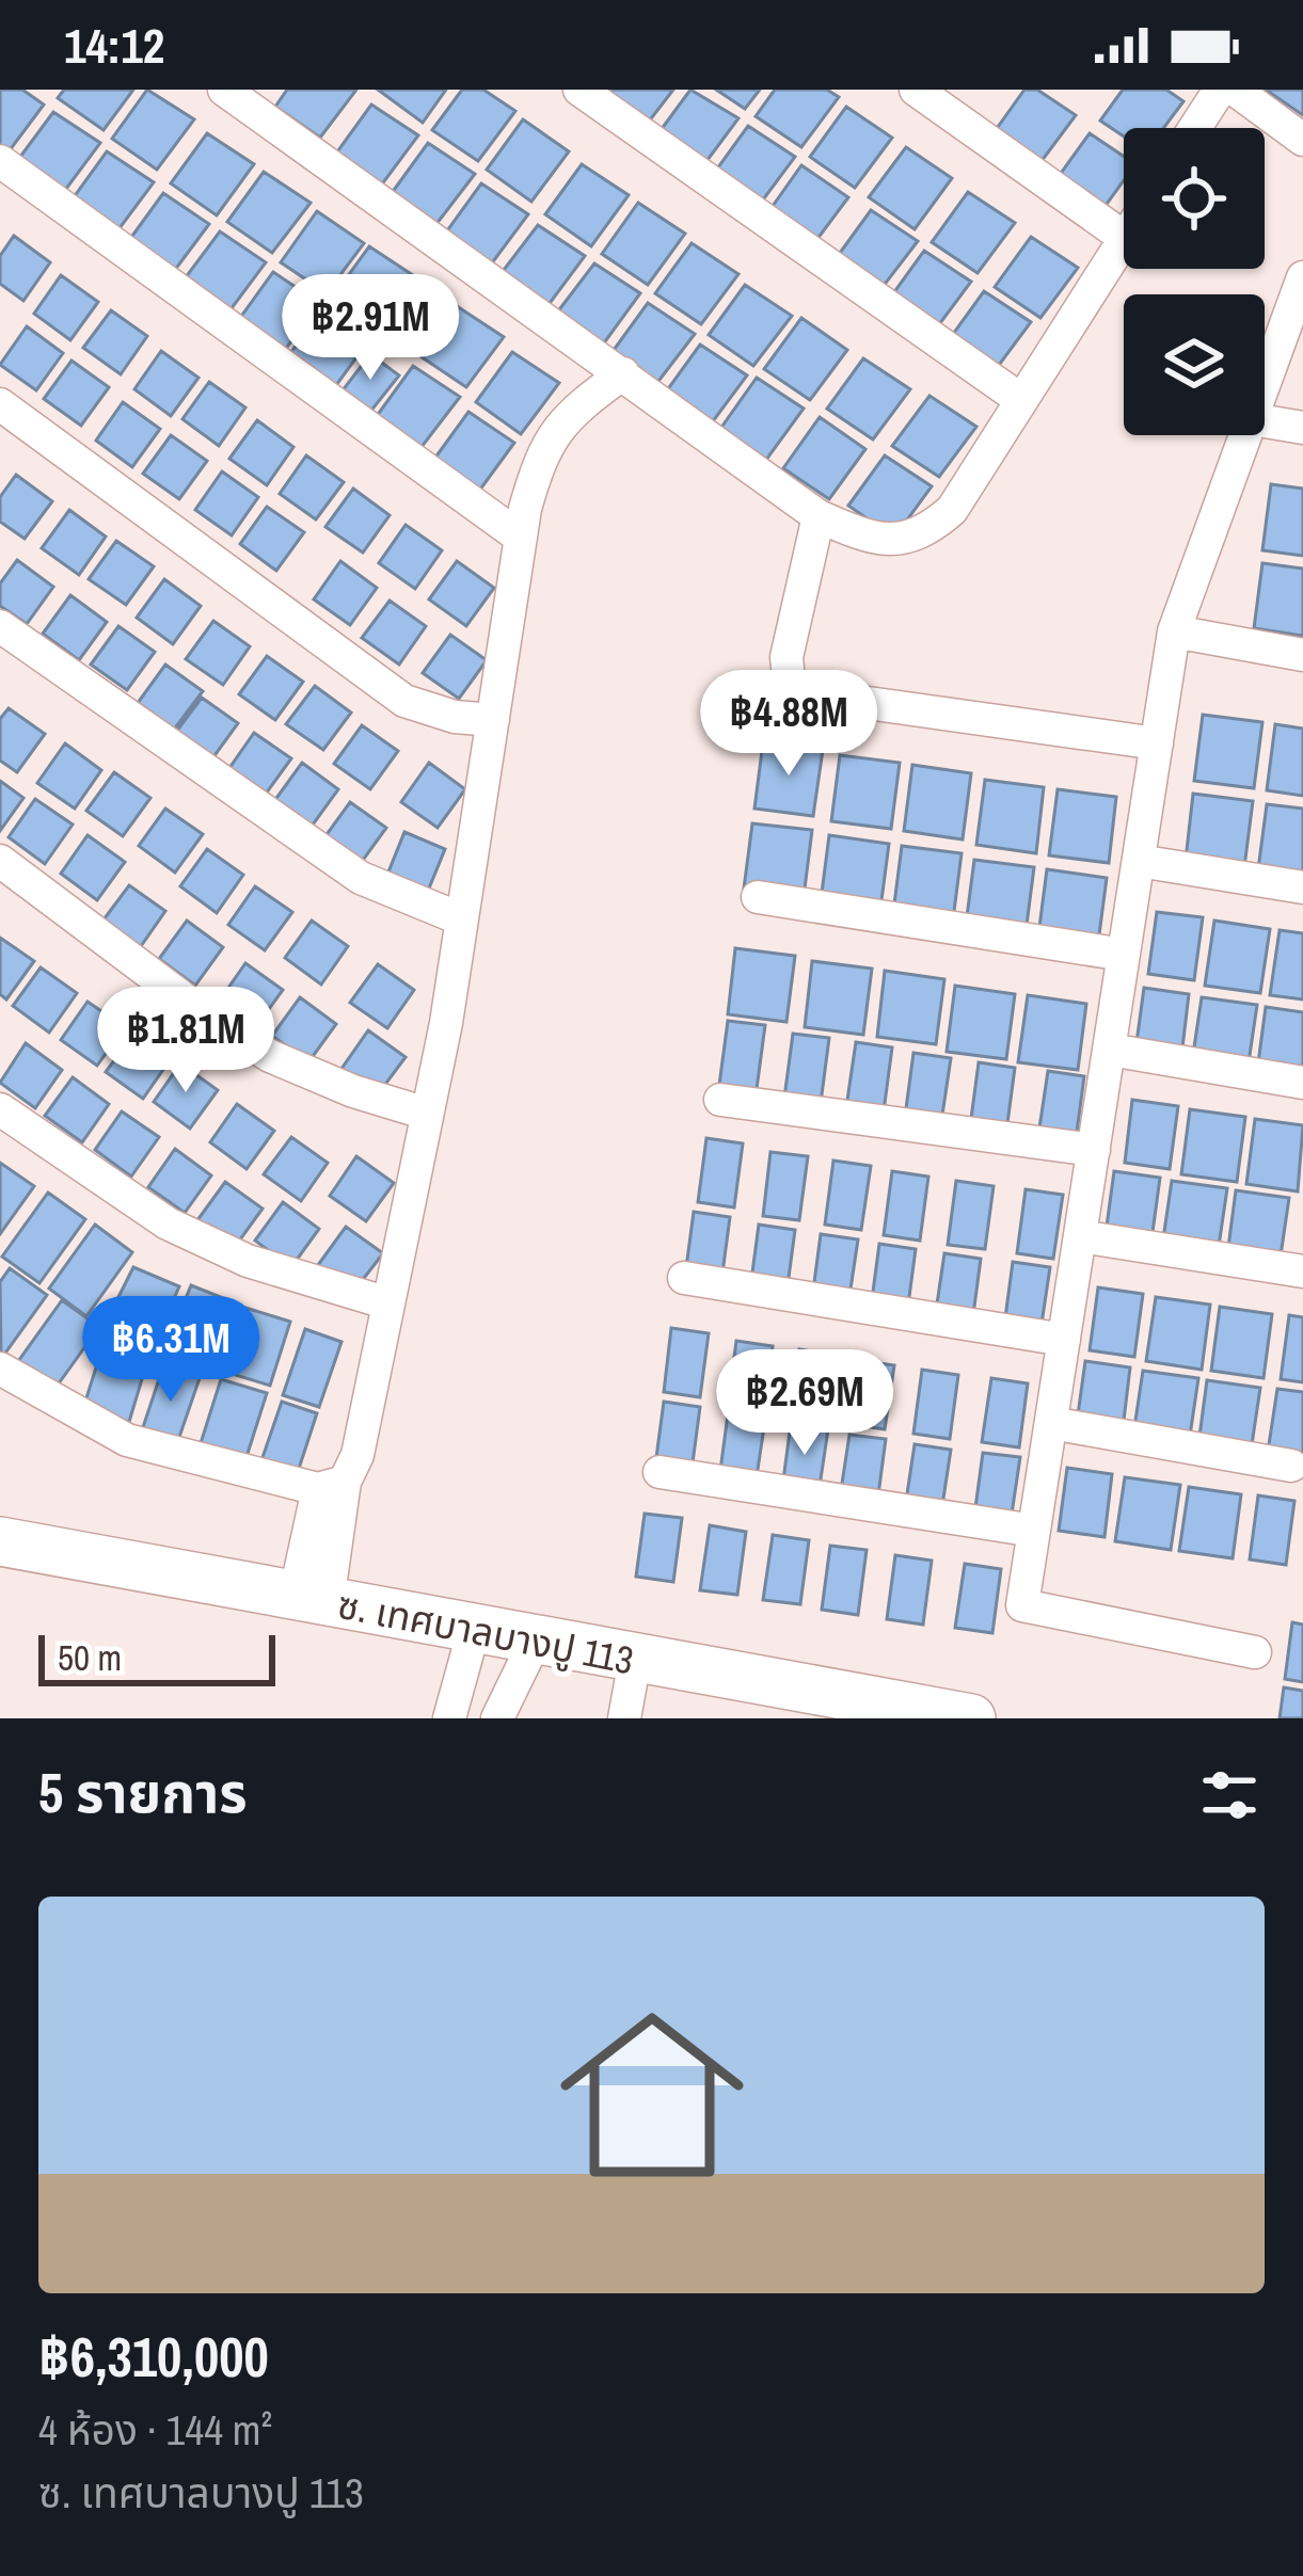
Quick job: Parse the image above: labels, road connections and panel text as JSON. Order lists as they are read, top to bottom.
{
  "streets": {
    "street": ["ซ. เทศบาลบางปู 113"]
  },
  "scale_bar": "50 m",
  "page": {
    "status": "14:12",
    "price": [
      "฿2.91M",
      "฿4.88M",
      "฿1.81M",
      "฿6.31M",
      "฿2.69M"
    ],
    "scale": "50 m",
    "heading": "5 รายการ",
    "list": [
      {
        "name": "฿6,310,000",
        "note": "4 ห้อง · 144 m² · ซ. เทศบาลบางปู 113"
      }
    ]
  }
}
